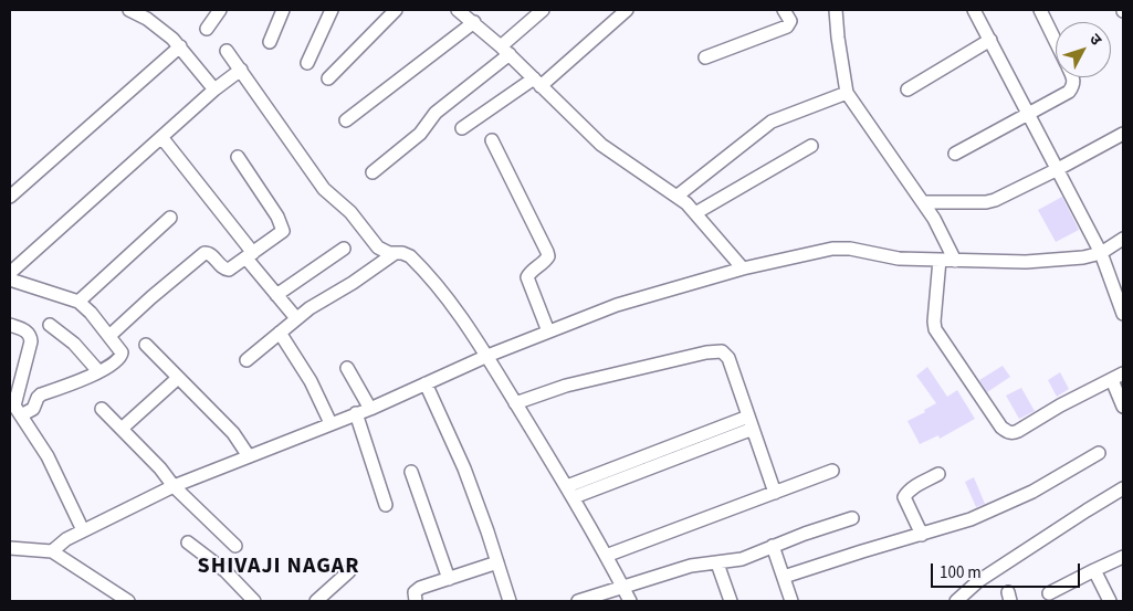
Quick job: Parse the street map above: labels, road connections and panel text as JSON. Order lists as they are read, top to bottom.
{
  "districts": ["SHIVAJI NAGAR"],
  "scale_bar": "100 m",
  "north": "top right"
}
